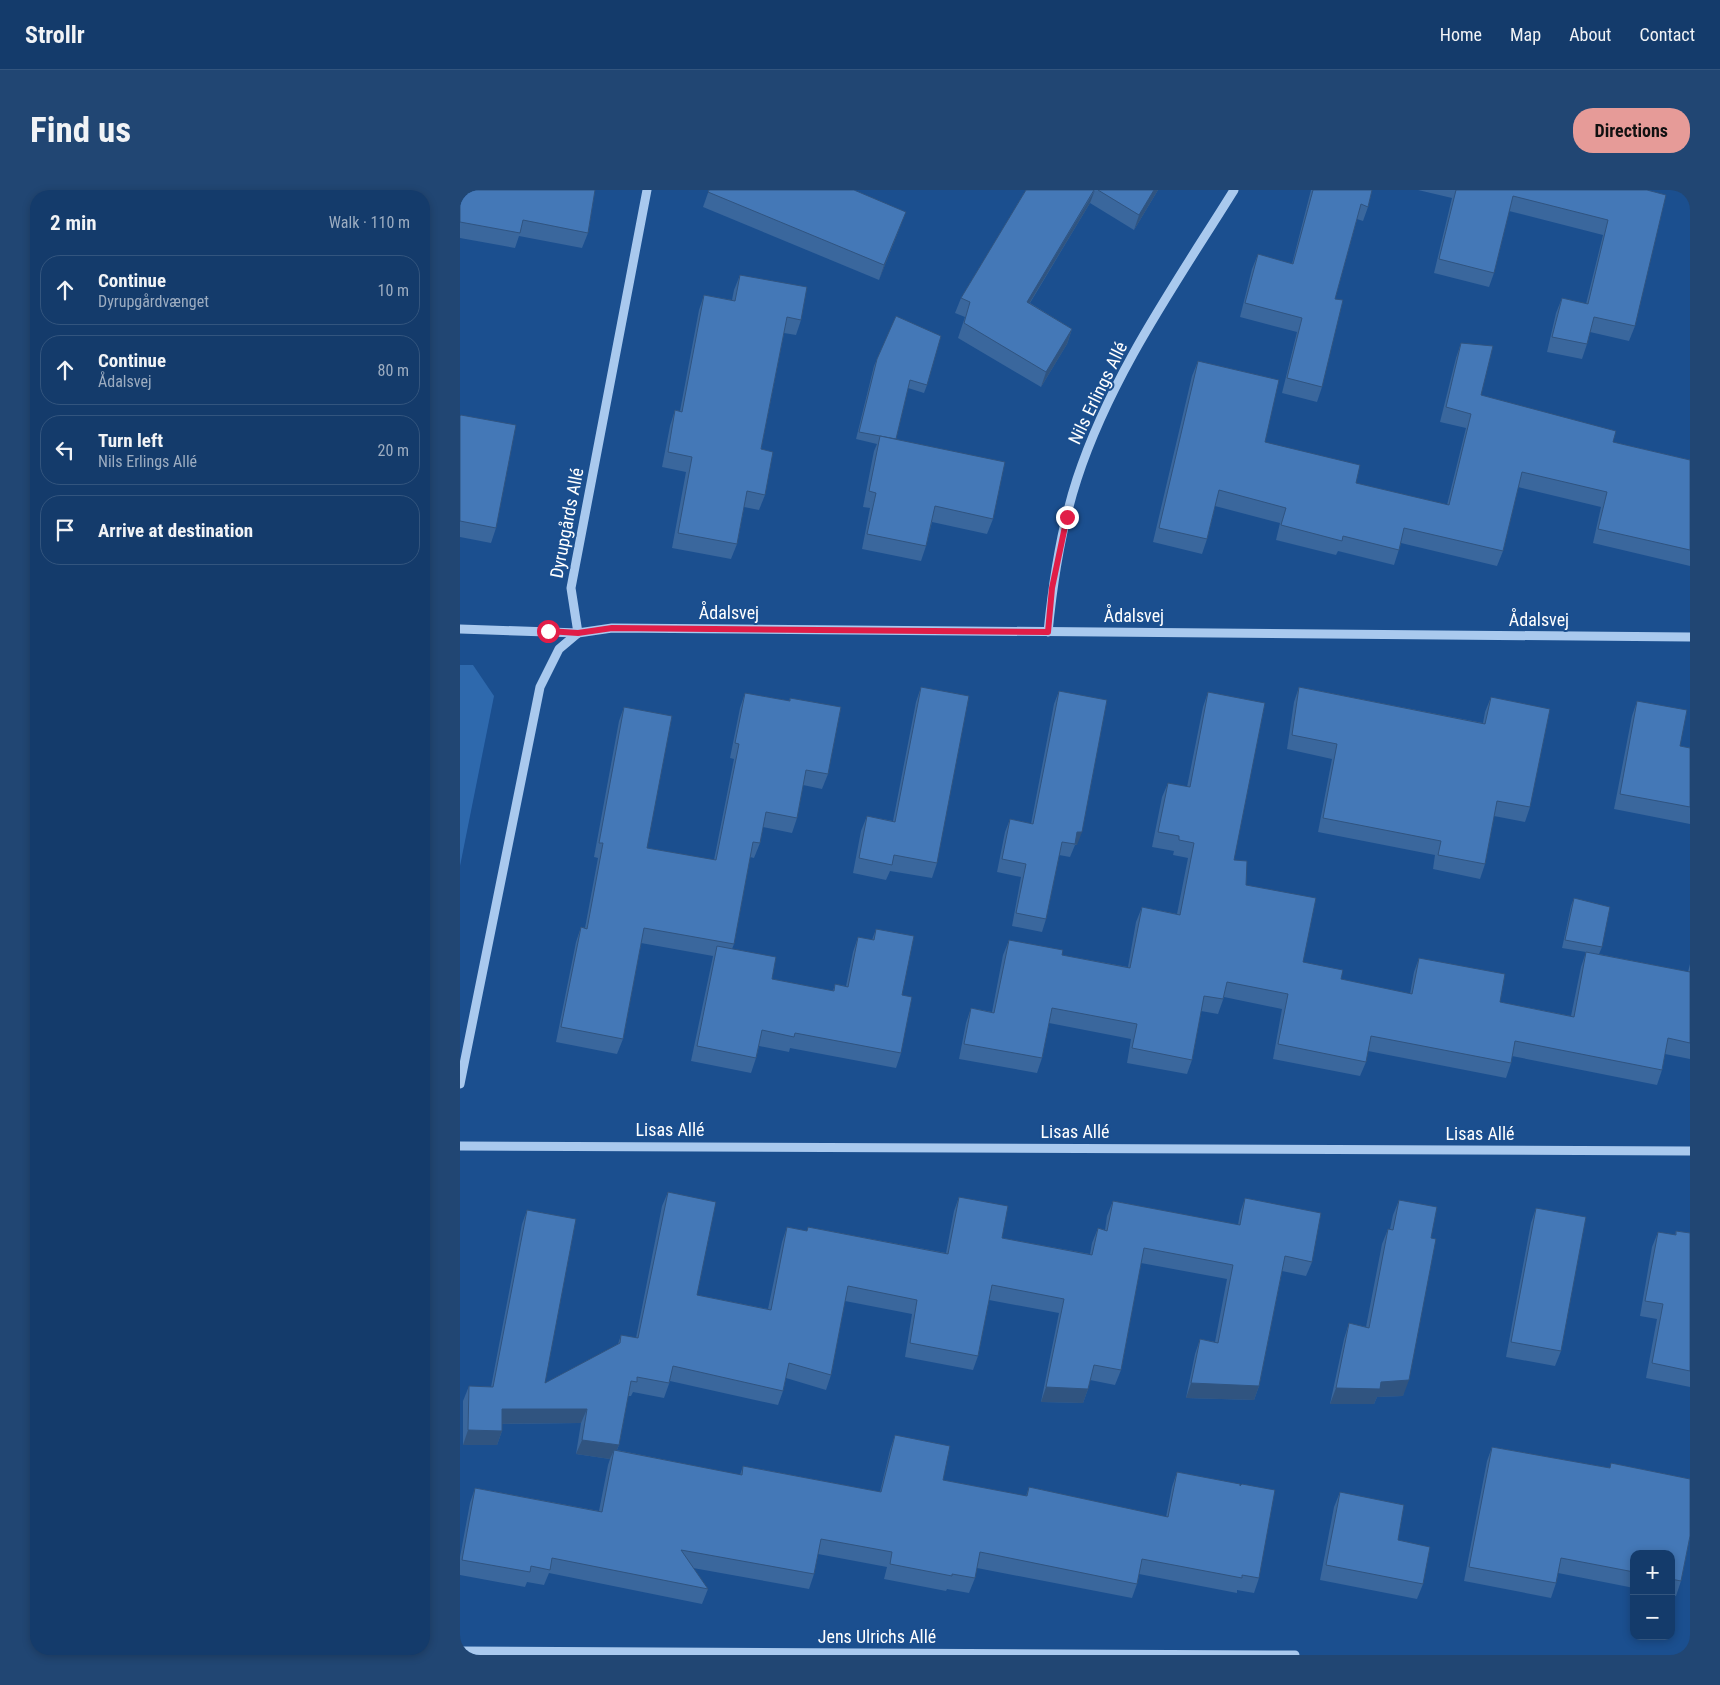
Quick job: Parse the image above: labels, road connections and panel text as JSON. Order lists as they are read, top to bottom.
{
  "streets": {
    "street": [
      "Nils Erlings Allé",
      "Dyrupgårds Allé",
      "Ådalsvej",
      "Lisas Allé",
      "Jens Ulrichs Allé"
    ]
  },
  "crossings": [
    ["Nils Erlings Allé", "Ådalsvej"],
    ["Dyrupgårds Allé", "Ådalsvej"]
  ],
  "page": {
    "header": "Strollr",
    "nav": [
      "Home",
      "Map",
      "About",
      "Contact"
    ],
    "buttons": "Directions",
    "title": "Find us",
    "heading": ["2 min", "Walk · 110 m"],
    "list": [
      ["Continue", "Dyrupgårdvænget", "10 m"],
      ["Continue", "Ådalsvej", "80 m"],
      ["Turn left", "Nils Erlings Allé", "20 m"],
      "Arrive at destination"
    ],
    "map_buttons": ["+", "−"]
  }
}
